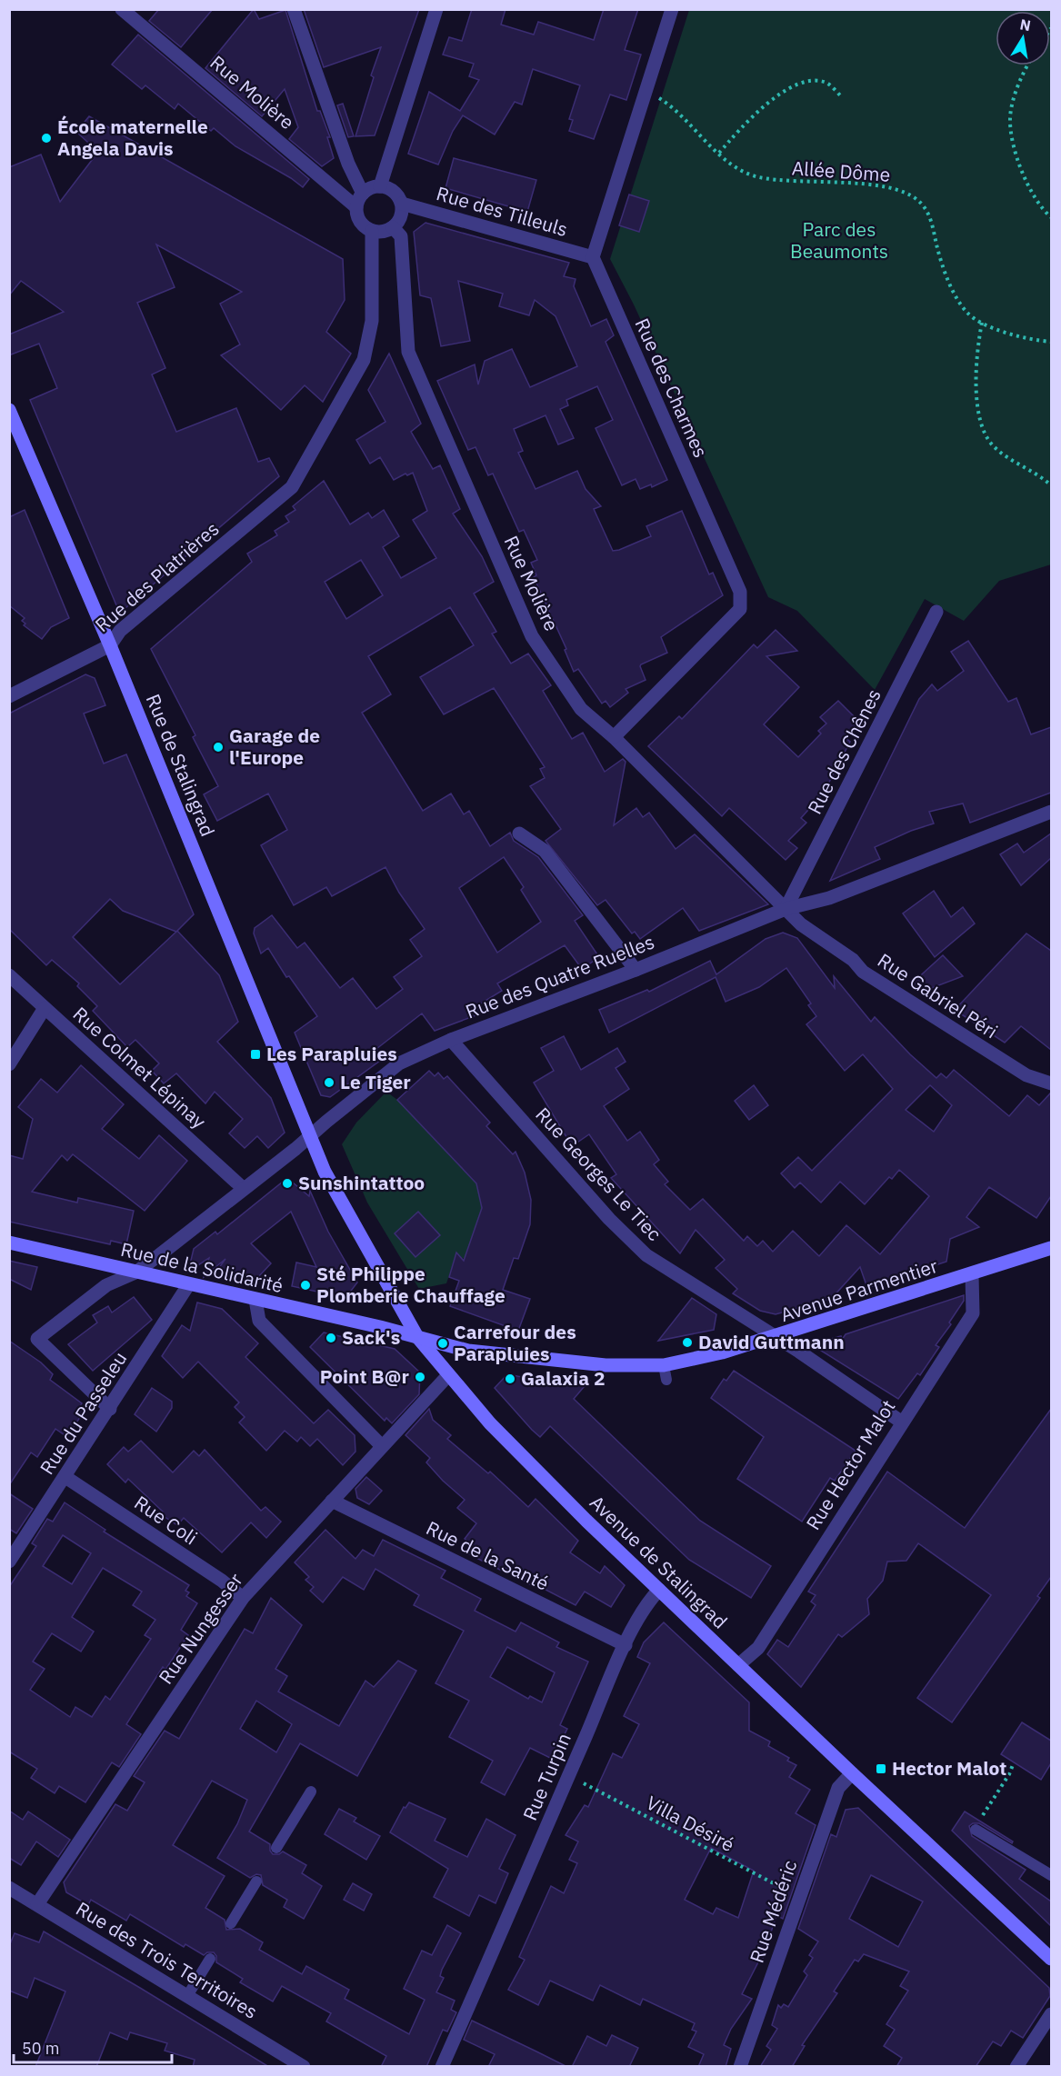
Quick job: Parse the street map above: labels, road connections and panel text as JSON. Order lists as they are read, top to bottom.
{
  "streets": {
    "main road": [
      "Rue de Stalingrad",
      "Rue de la Solidarité",
      "Avenue Parmentier",
      "Avenue de Stalingrad"
    ],
    "street": [
      "Rue Molière",
      "Rue des Tilleuls",
      "Rue des Charmes",
      "Rue des Platrières",
      "Rue des Chênes",
      "Rue des Quatre Ruelles",
      "Rue Gabriel Péri",
      "Rue Colmet Lépinay",
      "Rue Georges Le Tiec",
      "Rue du Passeleu",
      "Rue Hector Malot",
      "Rue Coli",
      "Rue de la Santé",
      "Rue Nungesser",
      "Rue Turpin",
      "Rue Médéric",
      "Rue des Trois Territoires"
    ],
    "path": ["Allée Dôme", "Villa Désiré"]
  },
  "crossings": [
    ["Rue Molière", "Rue des Tilleuls"],
    ["Rue Molière", "Rue des Charmes"],
    ["Rue Molière", "Rue des Platrières"],
    ["Rue Molière", "Rue des Chênes"],
    ["Rue Molière", "Rue des Quatre Ruelles"],
    ["Rue Molière", "Rue Gabriel Péri"],
    ["Rue des Tilleuls", "Rue des Charmes"],
    ["Rue des Tilleuls", "Rue des Platrières"],
    ["Rue des Platrières", "Rue de Stalingrad"],
    ["Rue des Chênes", "Rue des Quatre Ruelles"],
    ["Rue des Chênes", "Rue Gabriel Péri"],
    ["Rue de Stalingrad", "Rue des Quatre Ruelles"],
    ["Rue de Stalingrad", "Avenue de Stalingrad"],
    ["Rue des Quatre Ruelles", "Rue Gabriel Péri"],
    ["Rue des Quatre Ruelles", "Rue Colmet Lépinay"],
    ["Rue des Quatre Ruelles", "Rue Georges Le Tiec"],
    ["Rue des Quatre Ruelles", "Rue de la Solidarité"],
    ["Rue des Quatre Ruelles", "Rue du Passeleu"],
    ["Rue des Quatre Ruelles", "Avenue de Stalingrad"],
    ["Rue Georges Le Tiec", "Avenue Parmentier"],
    ["Rue Georges Le Tiec", "Rue Hector Malot"],
    ["Rue de la Solidarité", "Avenue Parmentier"],
    ["Rue de la Solidarité", "Rue du Passeleu"],
    ["Rue de la Solidarité", "Avenue de Stalingrad"],
    ["Avenue Parmentier", "Rue Hector Malot"],
    ["Avenue Parmentier", "Avenue de Stalingrad"],
    ["Rue du Passeleu", "Rue Coli"],
    ["Rue Hector Malot", "Avenue de Stalingrad"],
    ["Rue Coli", "Rue Nungesser"],
    ["Rue de la Santé", "Rue Nungesser"],
    ["Rue de la Santé", "Rue Turpin"],
    ["Avenue de Stalingrad", "Rue Nungesser"],
    ["Avenue de Stalingrad", "Rue Turpin"],
    ["Avenue de Stalingrad", "Rue Médéric"],
    ["Rue Nungesser", "Rue des Trois Territoires"],
    ["Rue Turpin", "Villa Désiré"],
    ["Villa Désiré", "Rue Médéric"]
  ],
  "parks": ["Parc des Beaumonts"],
  "places": {
    "other": [
      "École maternelle Angela Davis",
      "Garage de l'Europe",
      "Le Tiger",
      "Sunshintattoo",
      "Sté Philippe Plomberie Chauffage",
      "Sack's",
      "David Guttmann",
      "Carrefour des Parapluies",
      "Point B@r",
      "Galaxia 2"
    ],
    "transit": ["Les Parapluies", "Hector Malot"]
  },
  "scale_bar": "50 m",
  "north": "top"
}
